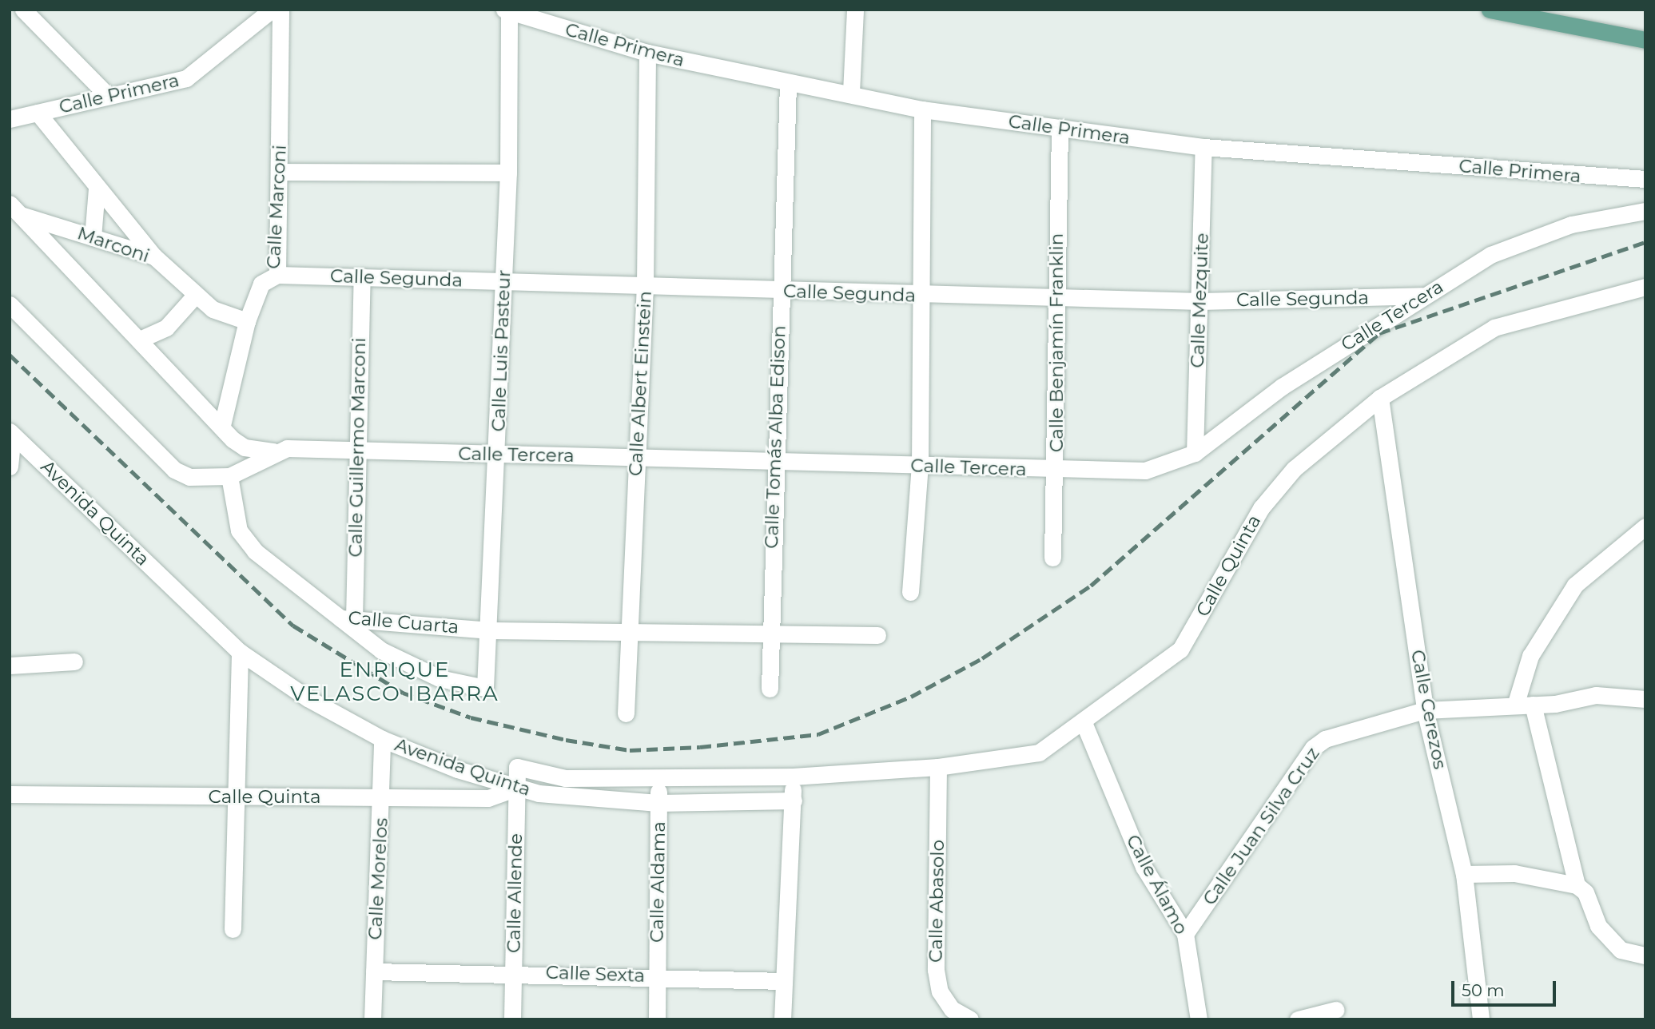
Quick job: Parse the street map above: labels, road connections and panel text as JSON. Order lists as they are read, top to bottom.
{
  "streets": {
    "street": [
      "Calle Primera",
      "Calle Marconi",
      "Marconi",
      "Calle Segunda",
      "Calle Mezquite",
      "Calle Tercera",
      "Calle Benjamín Franklin",
      "Calle Luis Pasteur",
      "Calle Albert Einstein",
      "Calle Tomás Alba Edison",
      "Calle Guillermo Marconi",
      "Avenida Quinta",
      "Calle Quinta",
      "Calle Cuarta",
      "Calle Cerezos",
      "Calle Juan Silva Cruz",
      "Calle Morelos",
      "Calle Aldama",
      "Calle Álamo",
      "Calle Allende",
      "Calle Abasolo",
      "Calle Sexta"
    ]
  },
  "crossings": [
    ["Calle Primera", "Calle Mezquite"],
    ["Calle Primera", "Calle Benjamín Franklin"],
    ["Calle Primera", "Calle Luis Pasteur"],
    ["Calle Primera", "Calle Albert Einstein"],
    ["Calle Primera", "Calle Tomás Alba Edison"],
    ["Calle Marconi", "Marconi"],
    ["Calle Marconi", "Calle Segunda"],
    ["Marconi", "Calle Tercera"],
    ["Calle Segunda", "Calle Mezquite"],
    ["Calle Segunda", "Calle Tercera"],
    ["Calle Segunda", "Calle Benjamín Franklin"],
    ["Calle Segunda", "Calle Luis Pasteur"],
    ["Calle Segunda", "Calle Albert Einstein"],
    ["Calle Segunda", "Calle Tomás Alba Edison"],
    ["Calle Segunda", "Calle Guillermo Marconi"],
    ["Calle Mezquite", "Calle Tercera"],
    ["Calle Tercera", "Calle Benjamín Franklin"],
    ["Calle Tercera", "Calle Luis Pasteur"],
    ["Calle Tercera", "Calle Albert Einstein"],
    ["Calle Tercera", "Calle Tomás Alba Edison"],
    ["Calle Tercera", "Calle Guillermo Marconi"],
    ["Calle Tercera", "Calle Cuarta"],
    ["Calle Luis Pasteur", "Calle Guillermo Marconi"],
    ["Calle Luis Pasteur", "Calle Cuarta"],
    ["Calle Albert Einstein", "Calle Cuarta"],
    ["Calle Tomás Alba Edison", "Calle Cuarta"],
    ["Calle Guillermo Marconi", "Calle Cuarta"],
    ["Avenida Quinta", "Calle Quinta"],
    ["Avenida Quinta", "Calle Morelos"],
    ["Avenida Quinta", "Calle Aldama"],
    ["Avenida Quinta", "Calle Allende"],
    ["Calle Quinta", "Calle Cerezos"],
    ["Calle Quinta", "Calle Morelos"],
    ["Calle Quinta", "Calle Álamo"],
    ["Calle Quinta", "Calle Allende"],
    ["Calle Quinta", "Calle Abasolo"],
    ["Calle Cerezos", "Calle Juan Silva Cruz"],
    ["Calle Juan Silva Cruz", "Calle Álamo"],
    ["Calle Morelos", "Calle Sexta"],
    ["Calle Aldama", "Calle Sexta"],
    ["Calle Allende", "Calle Sexta"]
  ],
  "districts": ["ENRIQUE VELASCO IBARRA"],
  "scale_bar": "50 m"
}
